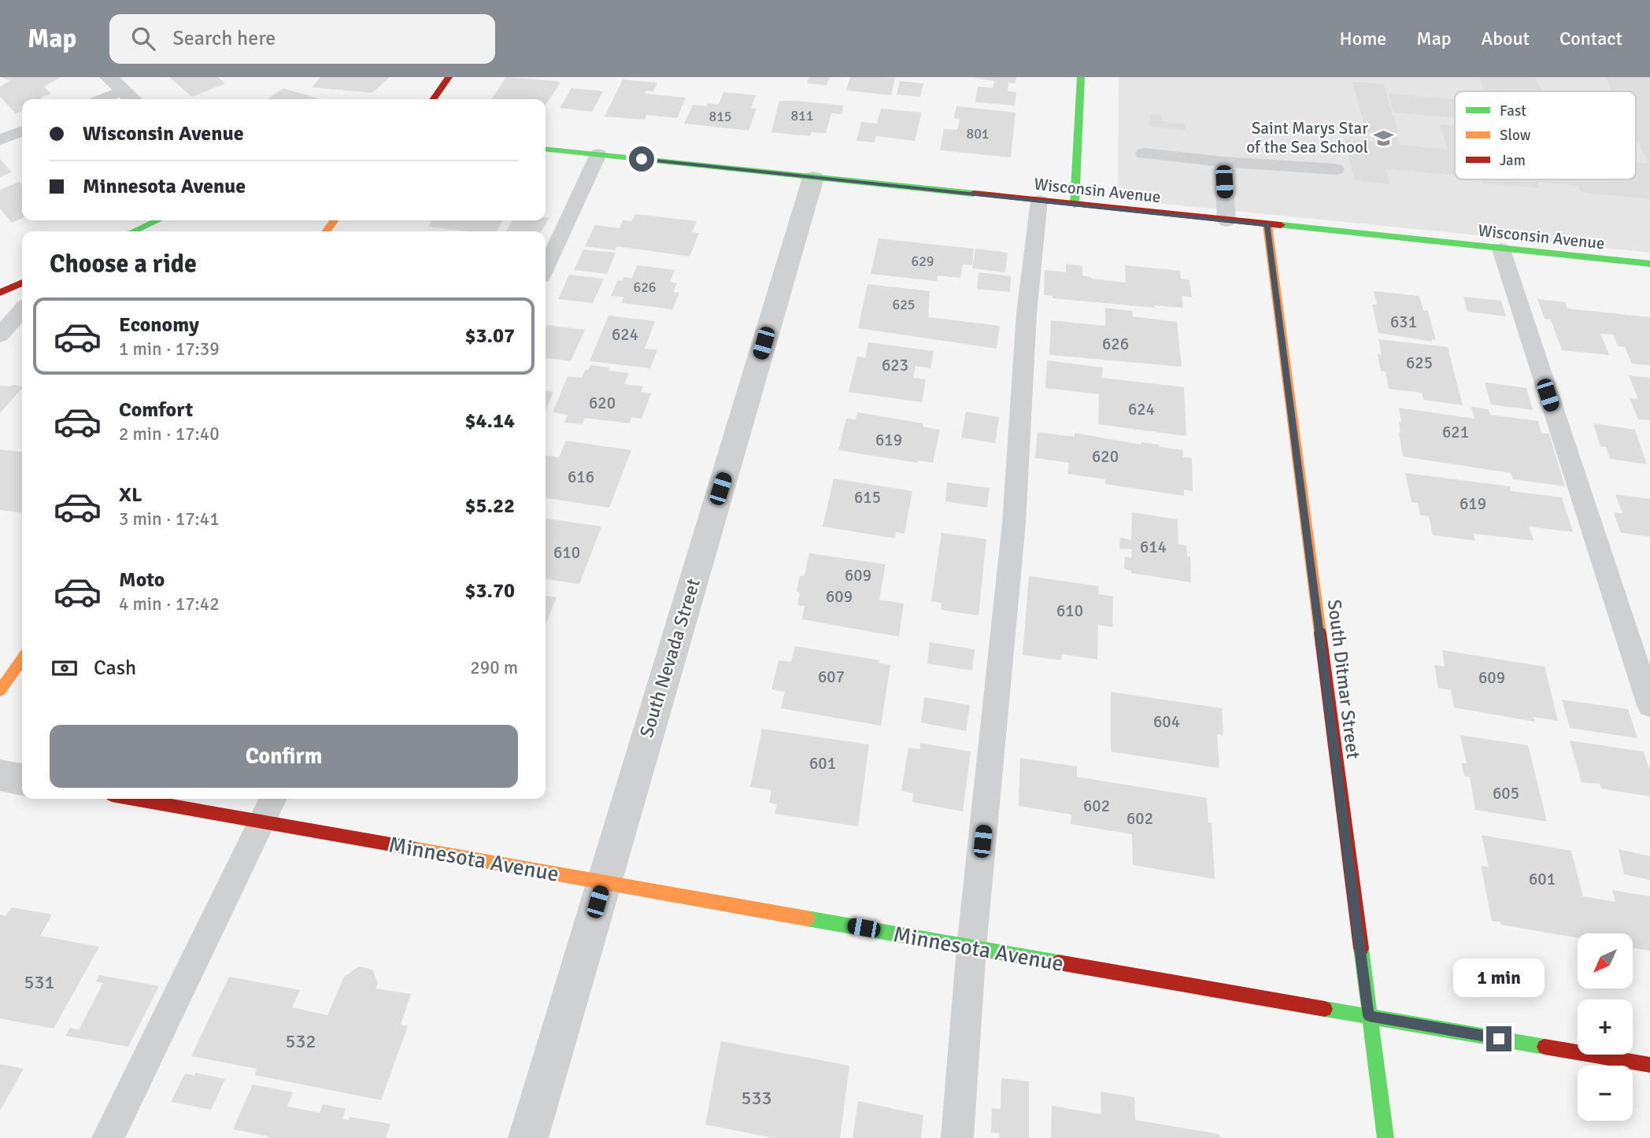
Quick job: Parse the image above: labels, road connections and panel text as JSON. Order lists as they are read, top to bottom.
{
  "streets": {
    "street": [
      "Wisconsin Avenue",
      "South Nevada Street",
      "South Ditmar Street",
      "Minnesota Avenue"
    ]
  },
  "crossings": [
    ["Wisconsin Avenue", "South Nevada Street"],
    ["Wisconsin Avenue", "South Ditmar Street"],
    ["South Nevada Street", "Minnesota Avenue"],
    ["South Ditmar Street", "Minnesota Avenue"]
  ],
  "places": {
    "school or university": ["Saint Marys Star of the Sea School"]
  },
  "house_numbers": [
    "811",
    "815",
    "801",
    "629",
    "626",
    "625",
    "631",
    "624",
    "626",
    "625",
    "623",
    "620",
    "624",
    "621",
    "619",
    "620",
    "616",
    "615",
    "619",
    "614",
    "610",
    "609",
    "609",
    "610",
    "607",
    "609",
    "604",
    "601",
    "605",
    "602",
    "602",
    "601",
    "531",
    "532",
    "533"
  ],
  "legend": ["Fast", "Slow", "Jam"],
  "north": "bottom left",
  "page": {
    "header": "Map",
    "search": "Search here",
    "nav": [
      "Home",
      "Map",
      "About",
      "Contact"
    ],
    "banner": ["Wisconsin Avenue", "Minnesota Avenue"],
    "heading": "Choose a ride",
    "list": [
      {
        "name": "Economy",
        "note": "1 min · 17:39",
        "value": "$3.07"
      },
      {
        "name": "Comfort",
        "note": "2 min · 17:40",
        "value": "$4.14"
      },
      {
        "name": "XL",
        "note": "3 min · 17:41",
        "value": "$5.22"
      },
      {
        "name": "Moto",
        "note": "4 min · 17:42",
        "value": "$3.70"
      }
    ],
    "pay": ["Cash", "290 m"],
    "buttons": "Confirm",
    "map_buttons": ["+", "−"],
    "bubble": "1 min"
  }
}
